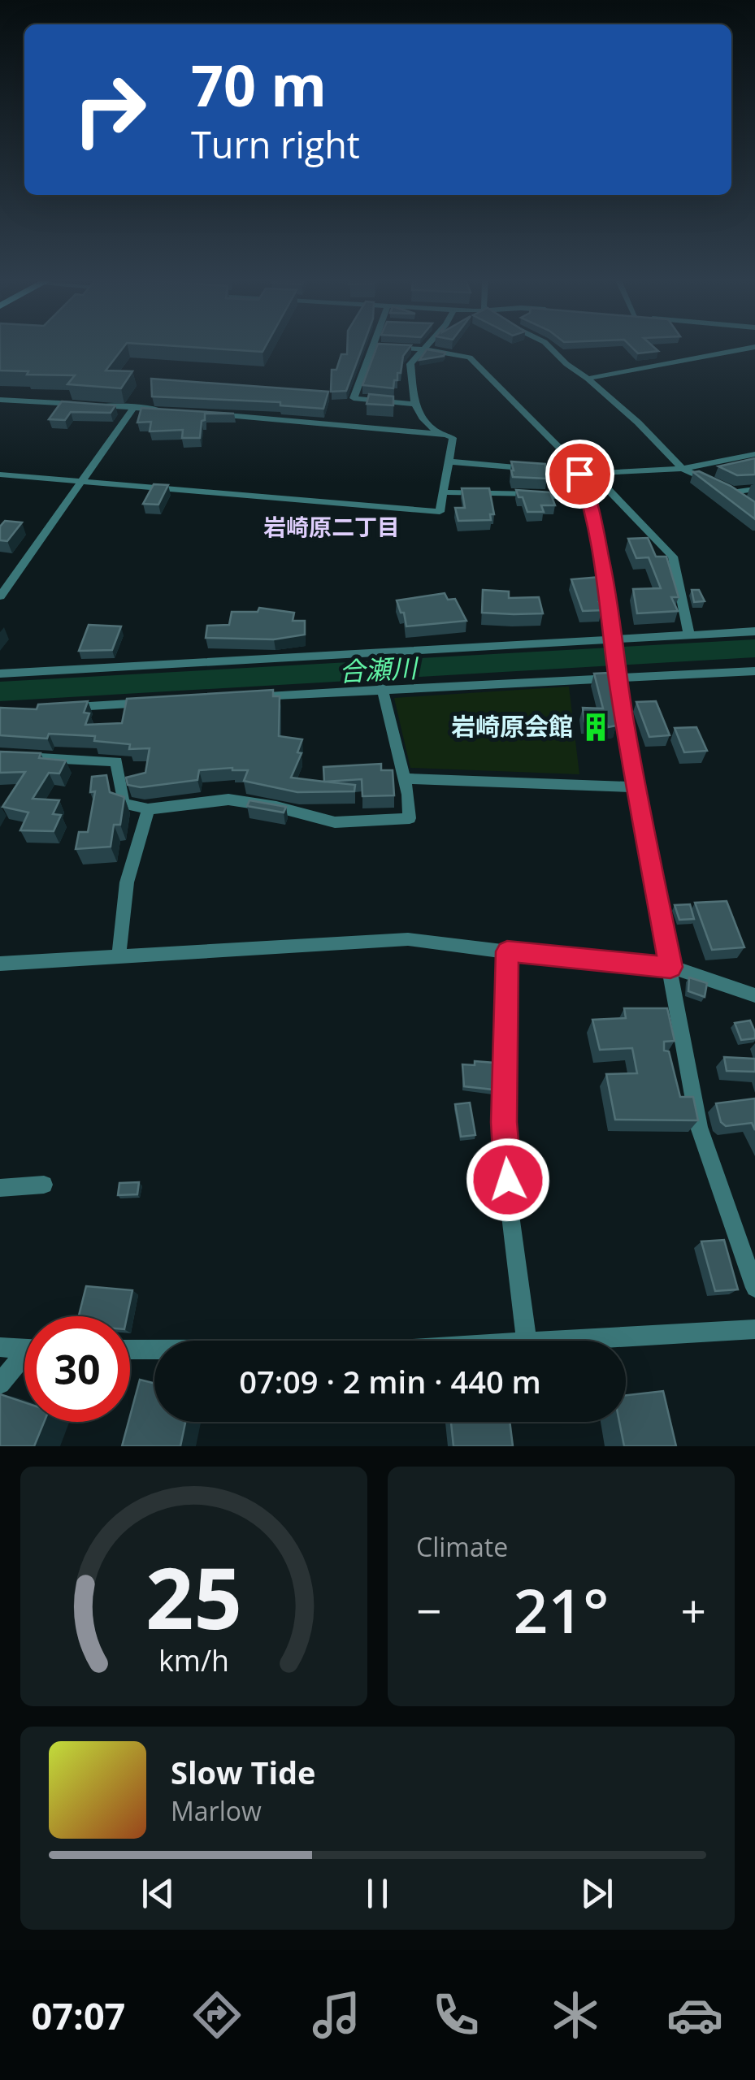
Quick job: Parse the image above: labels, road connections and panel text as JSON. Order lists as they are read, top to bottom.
{
  "districts": ["岩崎原二丁目"],
  "water": ["合瀬川"],
  "places": {
    "building": ["岩崎原会館"]
  },
  "page": {
    "turn": ["70 m", "Turn right"],
    "limit": "30",
    "trip": "07:09 · 2 min · 440 m",
    "tile": "Climate",
    "heat": ["−", "21°", "+"],
    "song": ["Slow Tide", "Marlow"],
    "tabs": "07:07",
    "gauge": ["25", "km/h"]
  }
}
